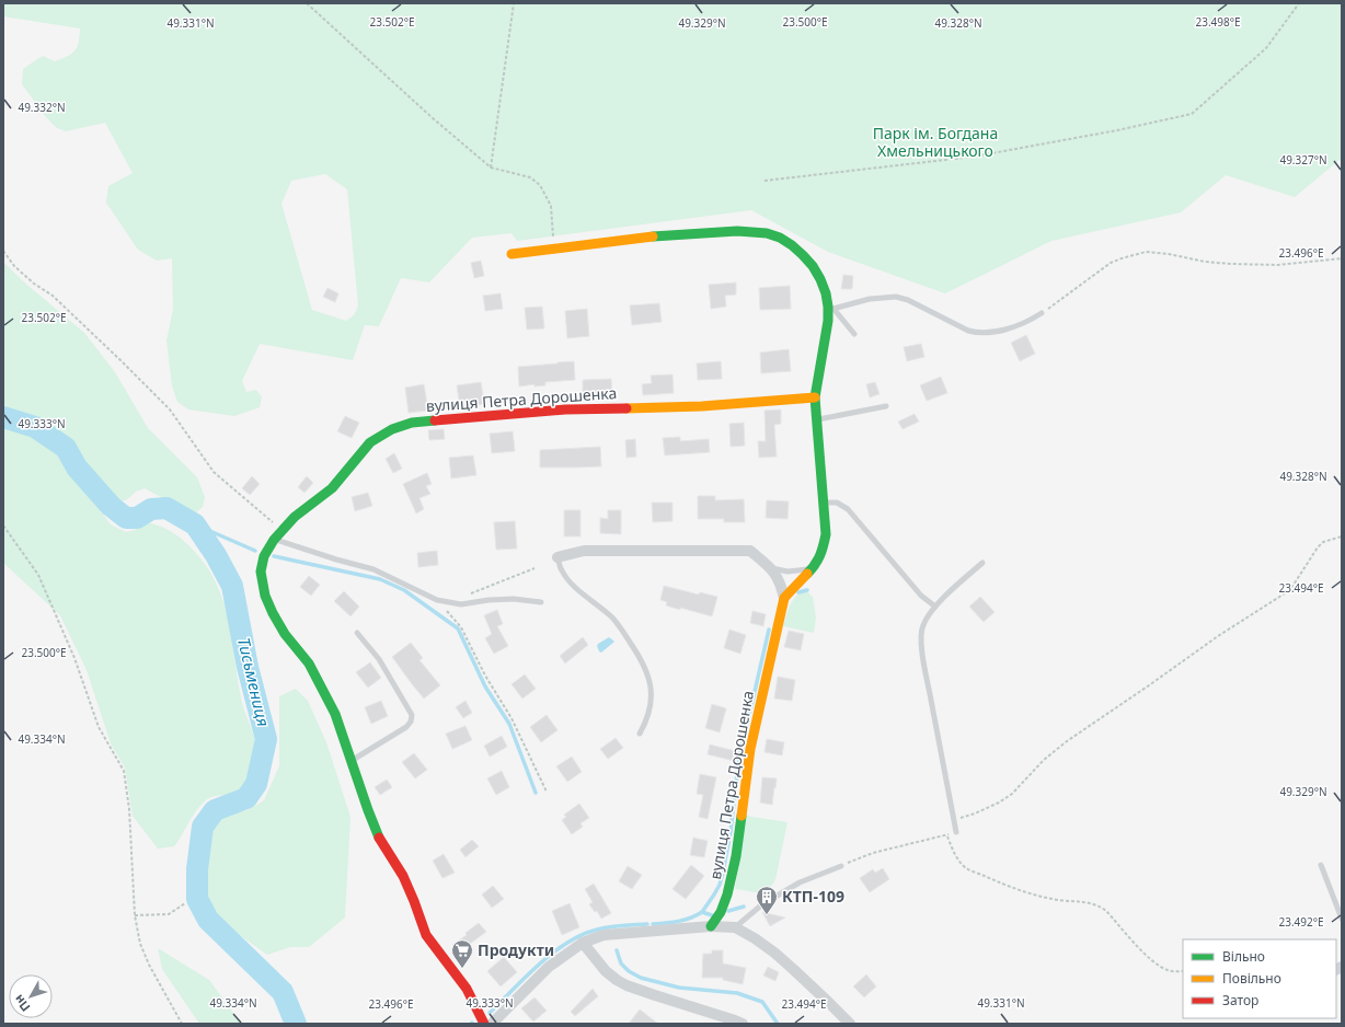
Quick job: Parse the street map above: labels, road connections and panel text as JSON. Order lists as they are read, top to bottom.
{
  "streets": {
    "street": ["вулиця Петра Дорошенка"]
  },
  "water": ["Тисьмениця"],
  "parks": ["Парк ім. Богдана Хмельницького"],
  "places": {
    "building": ["КТП-109"],
    "supermarket": ["Продукти"]
  },
  "legend": ["Вільно", "Повільно", "Затор"],
  "north": "bottom left",
  "coordinates": [
    "23.502°E",
    "23.500°E",
    "23.498°E",
    "49.331°N",
    "49.329°N",
    "49.328°N",
    "49.332°N",
    "49.327°N",
    "23.496°E",
    "49.333°N",
    "23.494°E",
    "49.334°N",
    "23.492°E"
  ]
}
